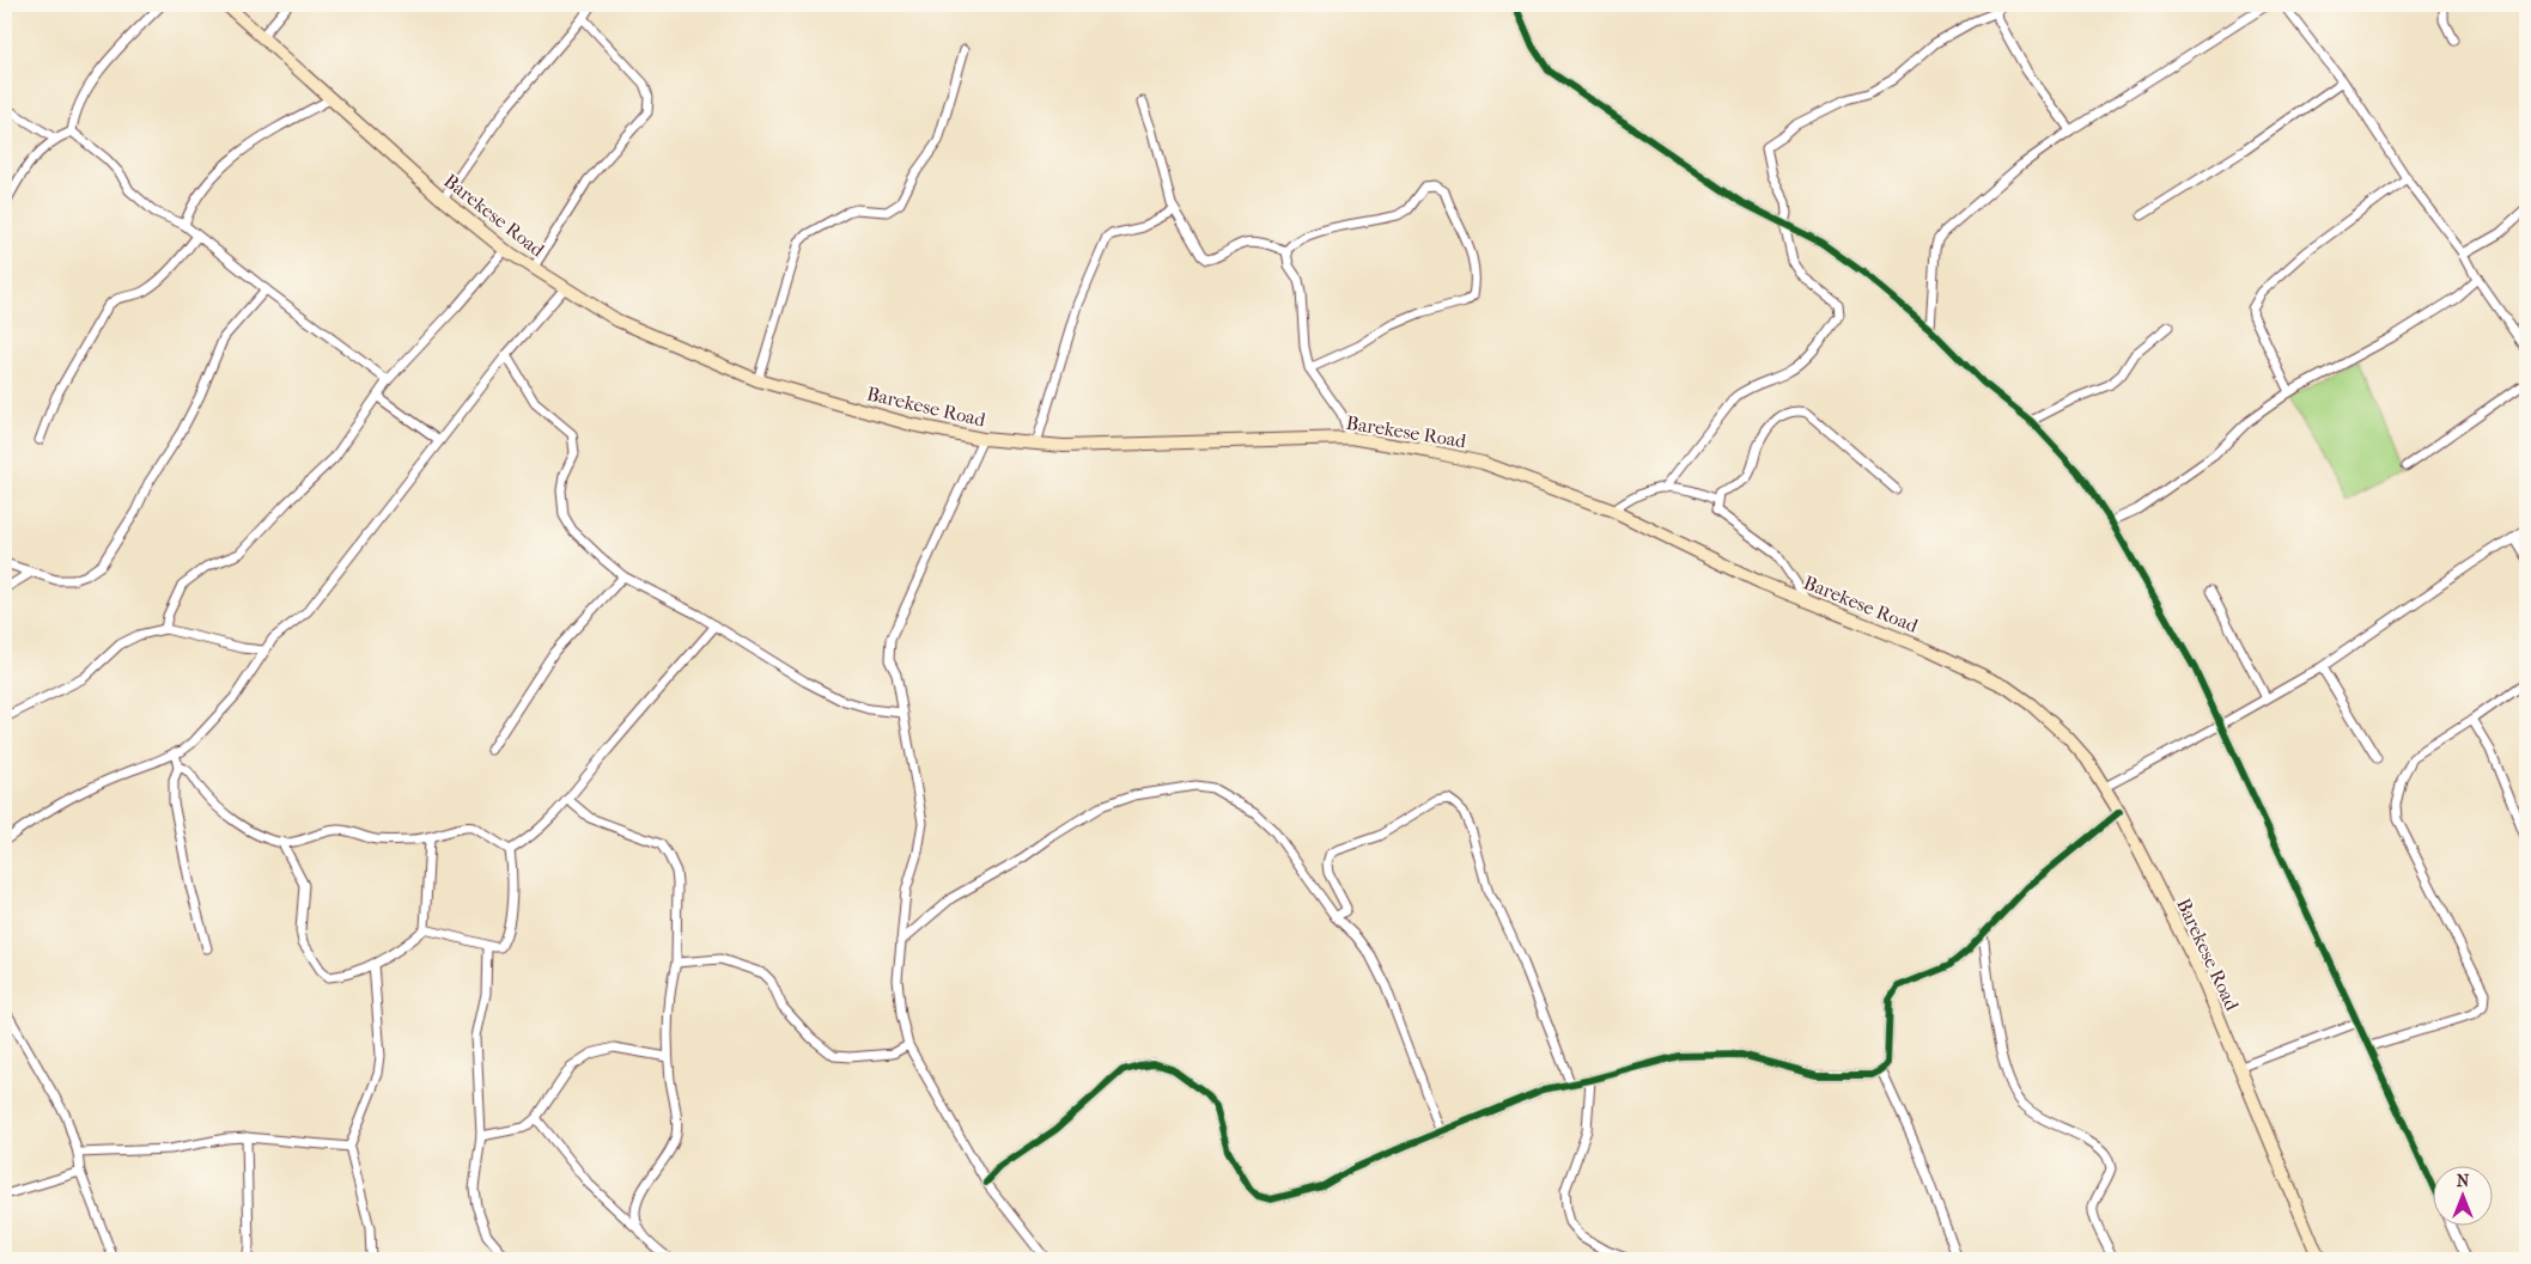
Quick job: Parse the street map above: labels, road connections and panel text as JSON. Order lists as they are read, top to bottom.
{
  "streets": {
    "main road": ["Barekese Road"]
  },
  "north": "top"
}
